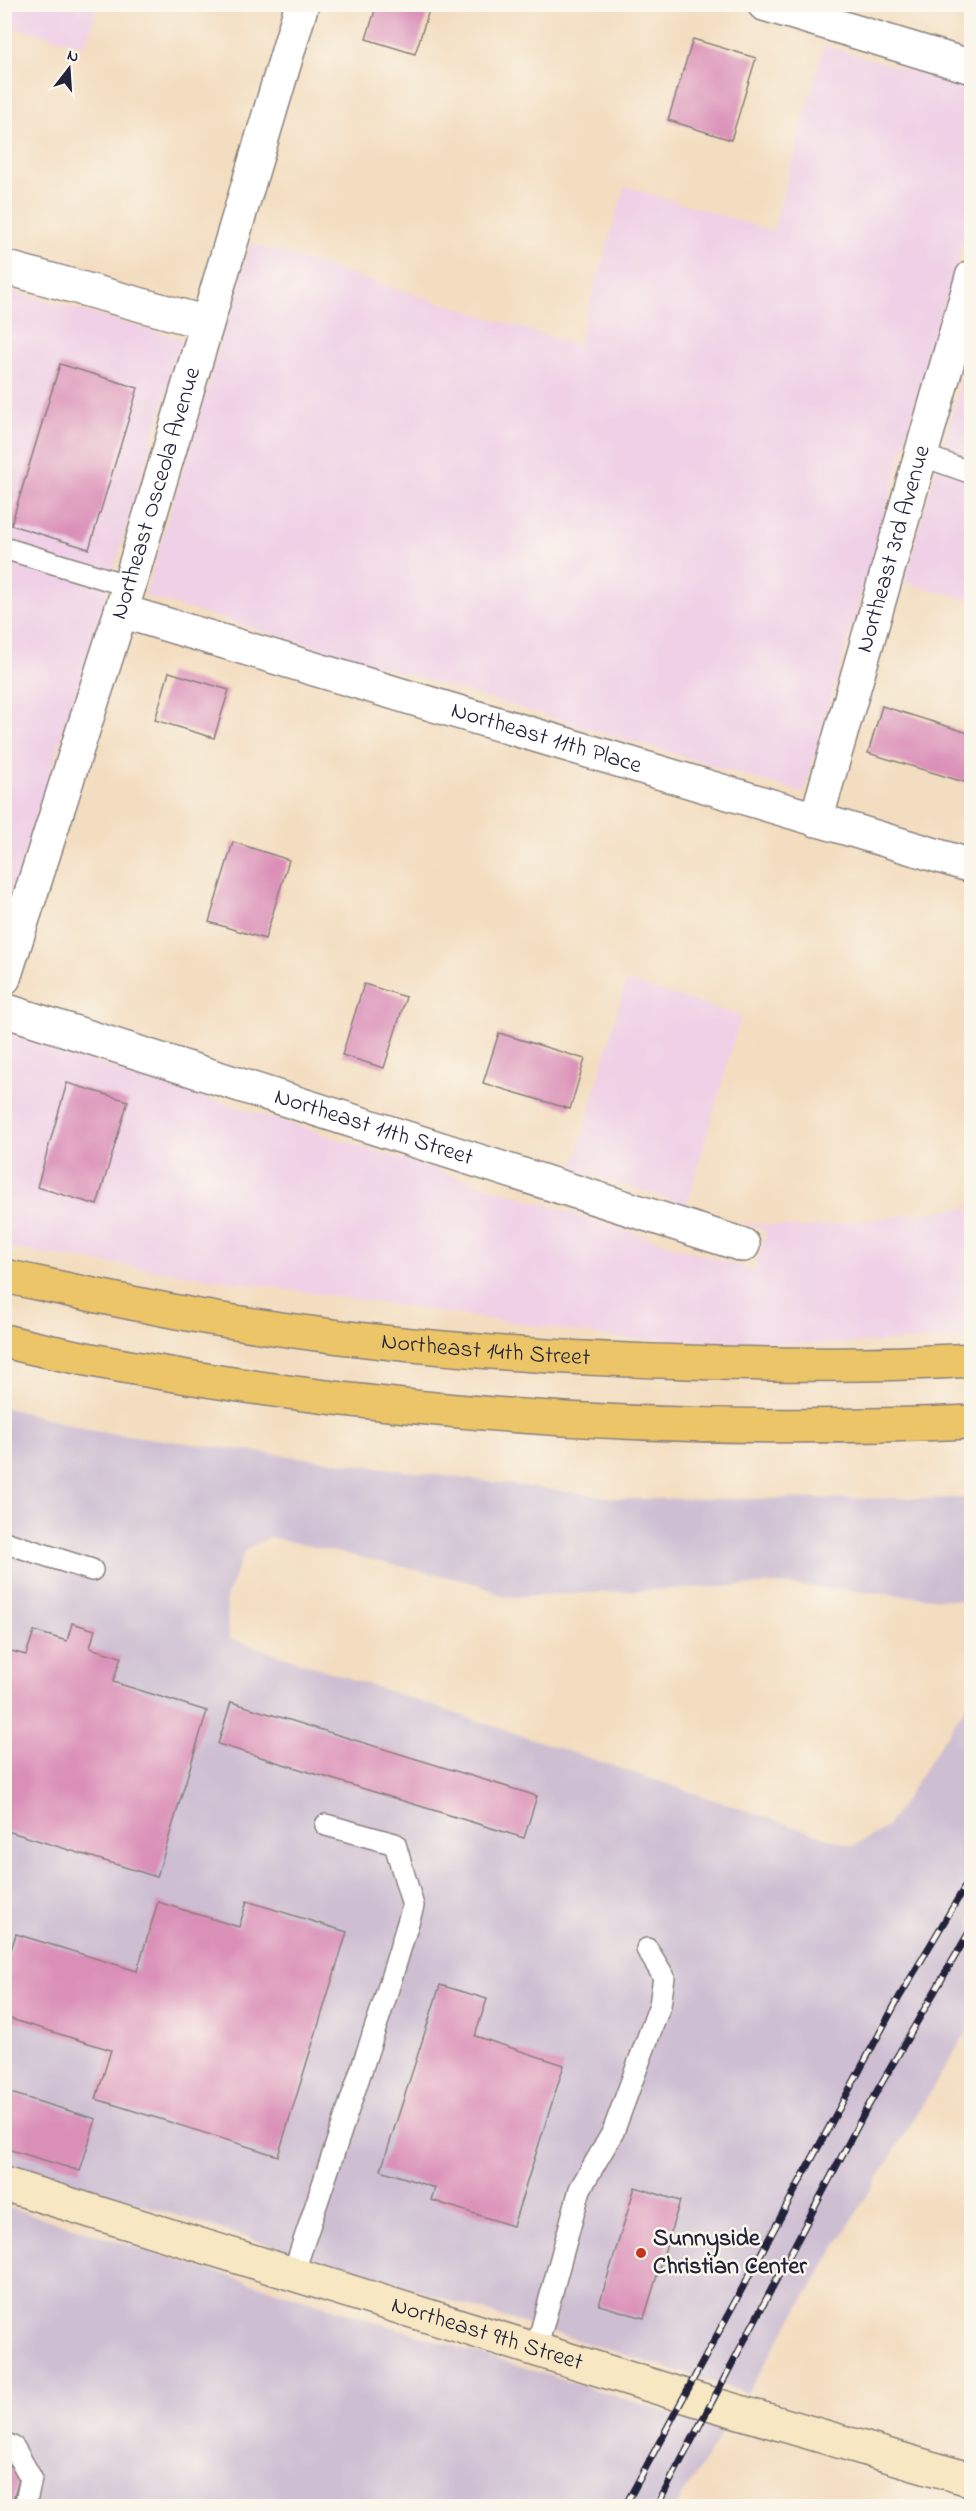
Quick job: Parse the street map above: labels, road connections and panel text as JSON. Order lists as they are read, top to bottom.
{
  "streets": {
    "main road": ["Northeast 14th Street"],
    "street": [
      "Northeast Osceola Avenue",
      "Northeast 3rd Avenue",
      "Northeast 11th Place",
      "Northeast 11th Street",
      "Northeast 9th Street"
    ]
  },
  "crossings": [
    ["Northeast Osceola Avenue", "Northeast 11th Place"],
    ["Northeast 3rd Avenue", "Northeast 11th Place"]
  ],
  "places": ["Sunnyside Christian Center"],
  "north": "top"
}
